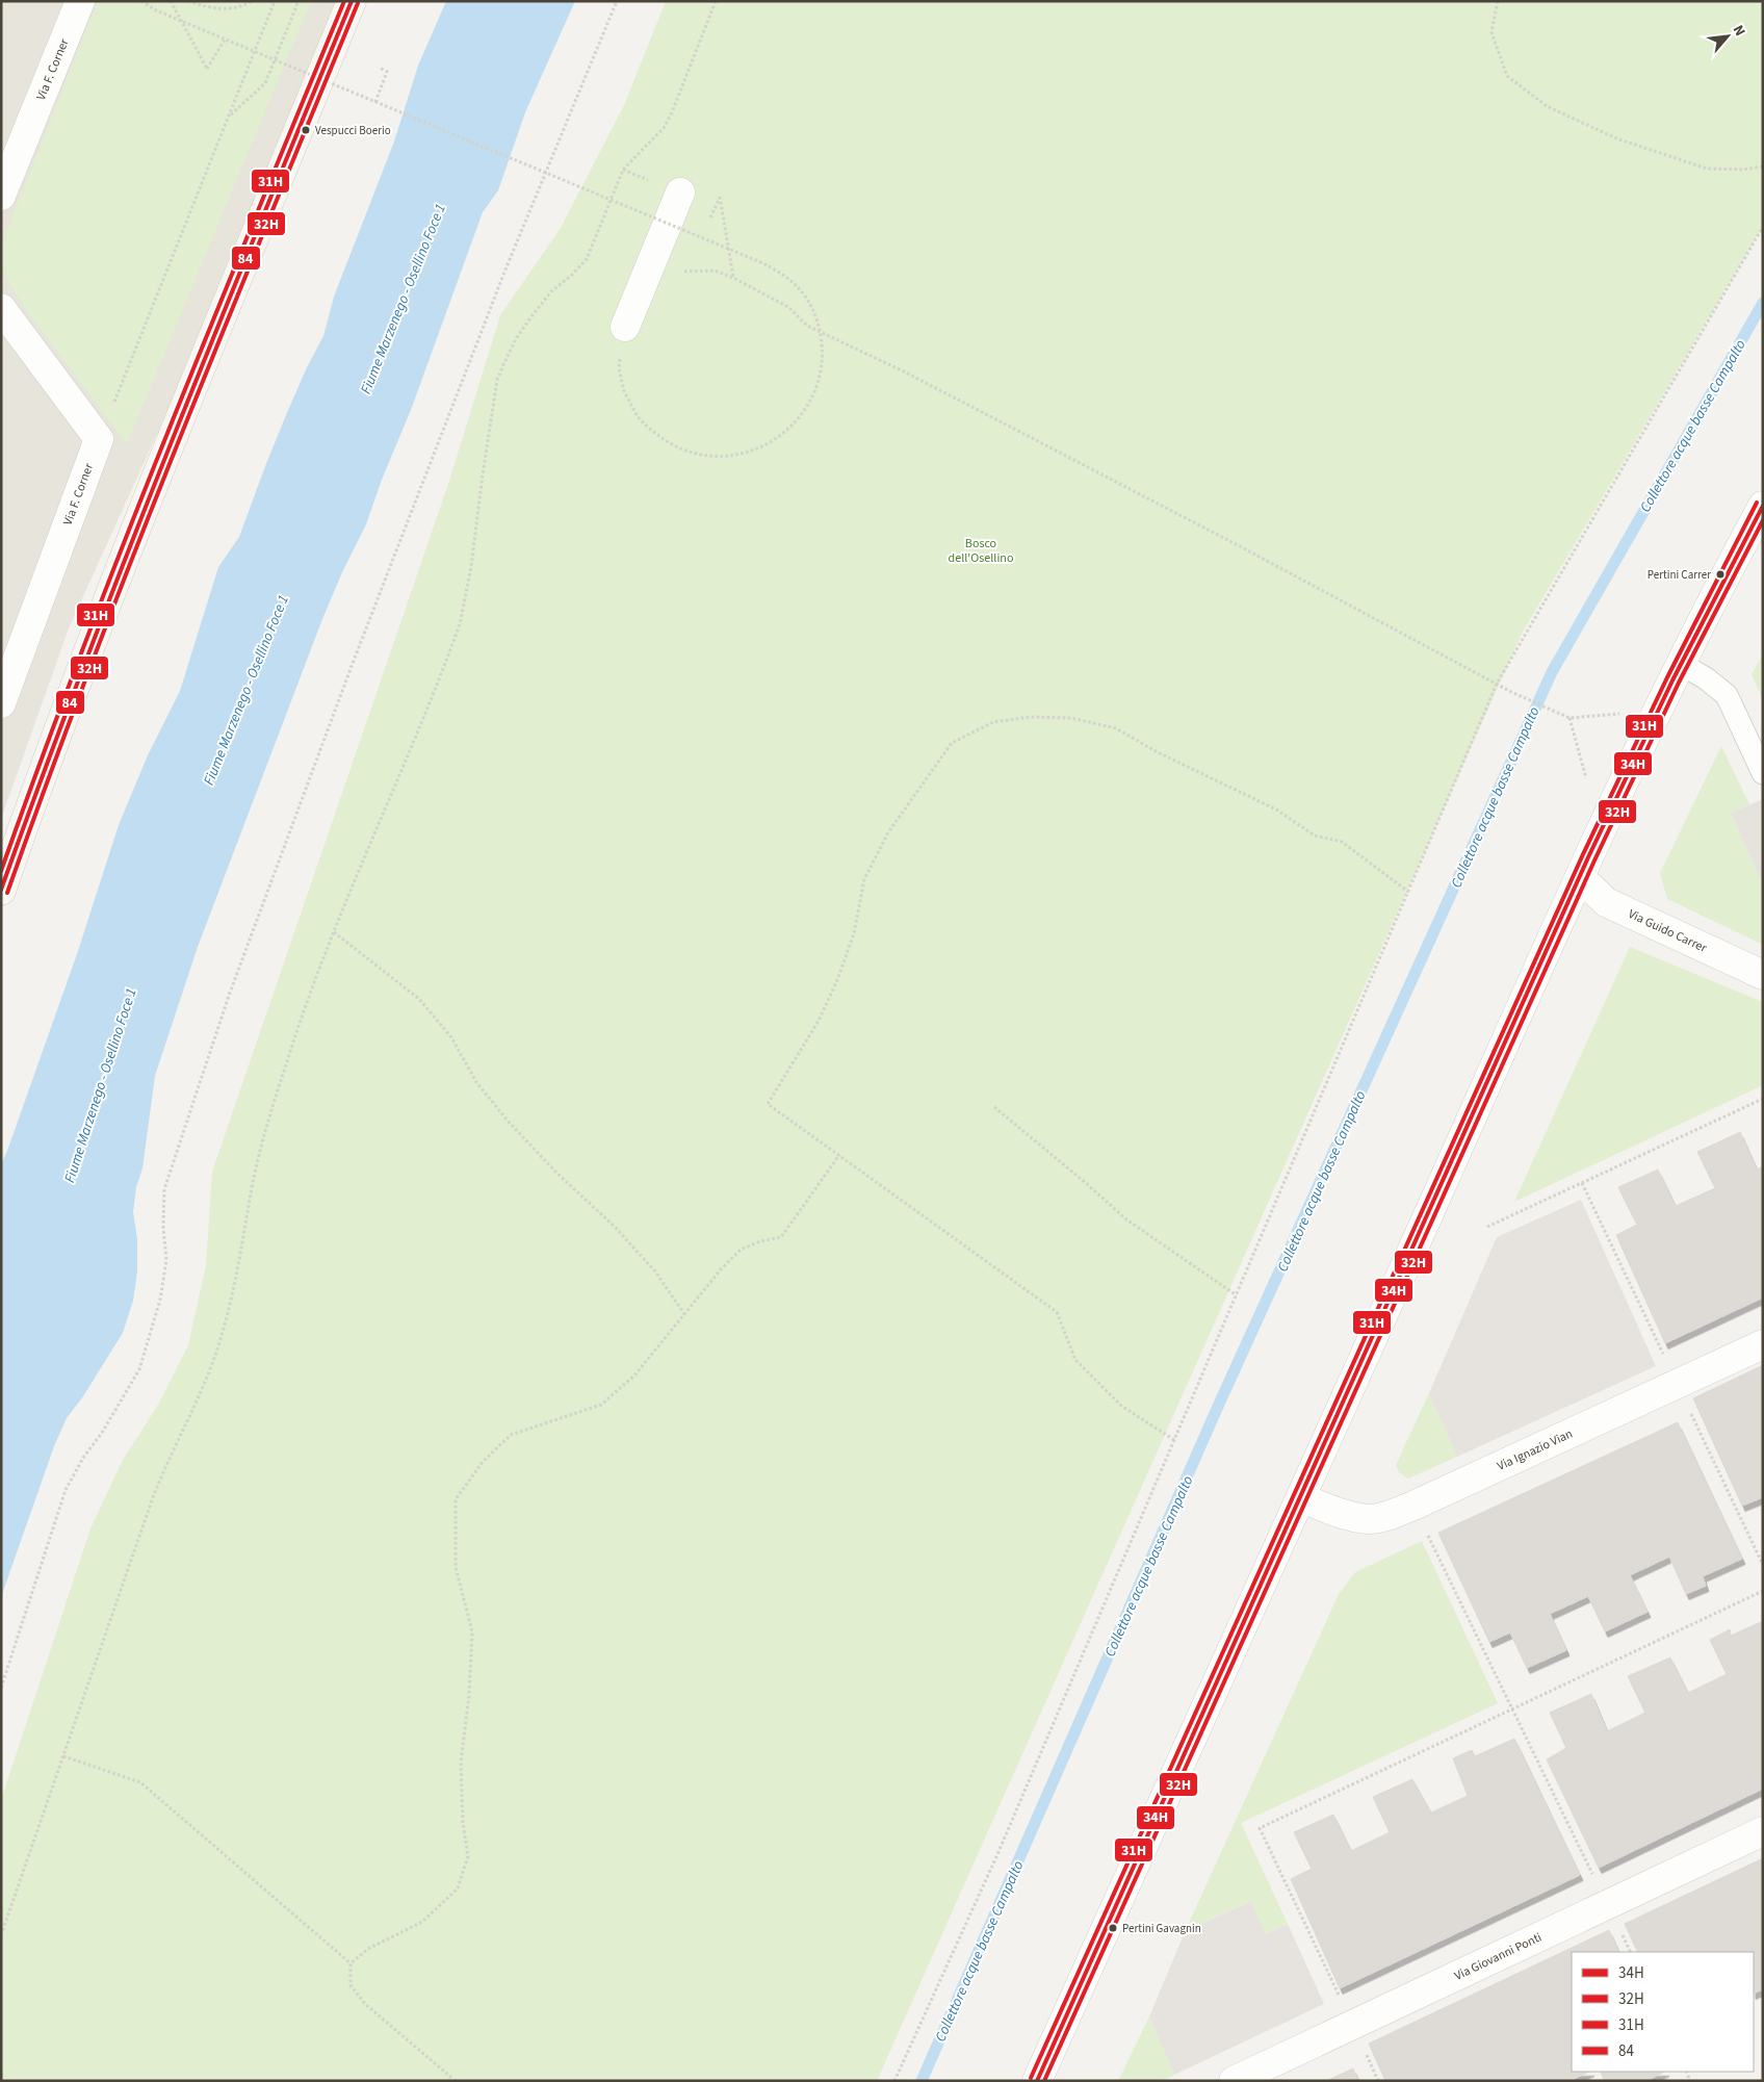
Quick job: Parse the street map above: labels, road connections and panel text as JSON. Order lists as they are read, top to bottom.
{
  "streets": {
    "street": [
      "Via F. Corner",
      "Via Guido Carrer",
      "Via Ignazio Vian",
      "Via Giovanni Ponti"
    ]
  },
  "water": ["Fiume Marzenego - Osellino Foce 1", "Collettore acque basse Campalto"],
  "parks": ["Bosco dell'Osellino"],
  "places": ["Vespucci Boerio", "Pertini Carrer", "Pertini Gavagnin"],
  "lines": [
    "transit line 31H",
    "transit line 84",
    "transit line 32H",
    "transit line 34H"
  ],
  "legend": [
    "34H",
    "32H",
    "31H",
    "84"
  ],
  "north": "top right"
}
